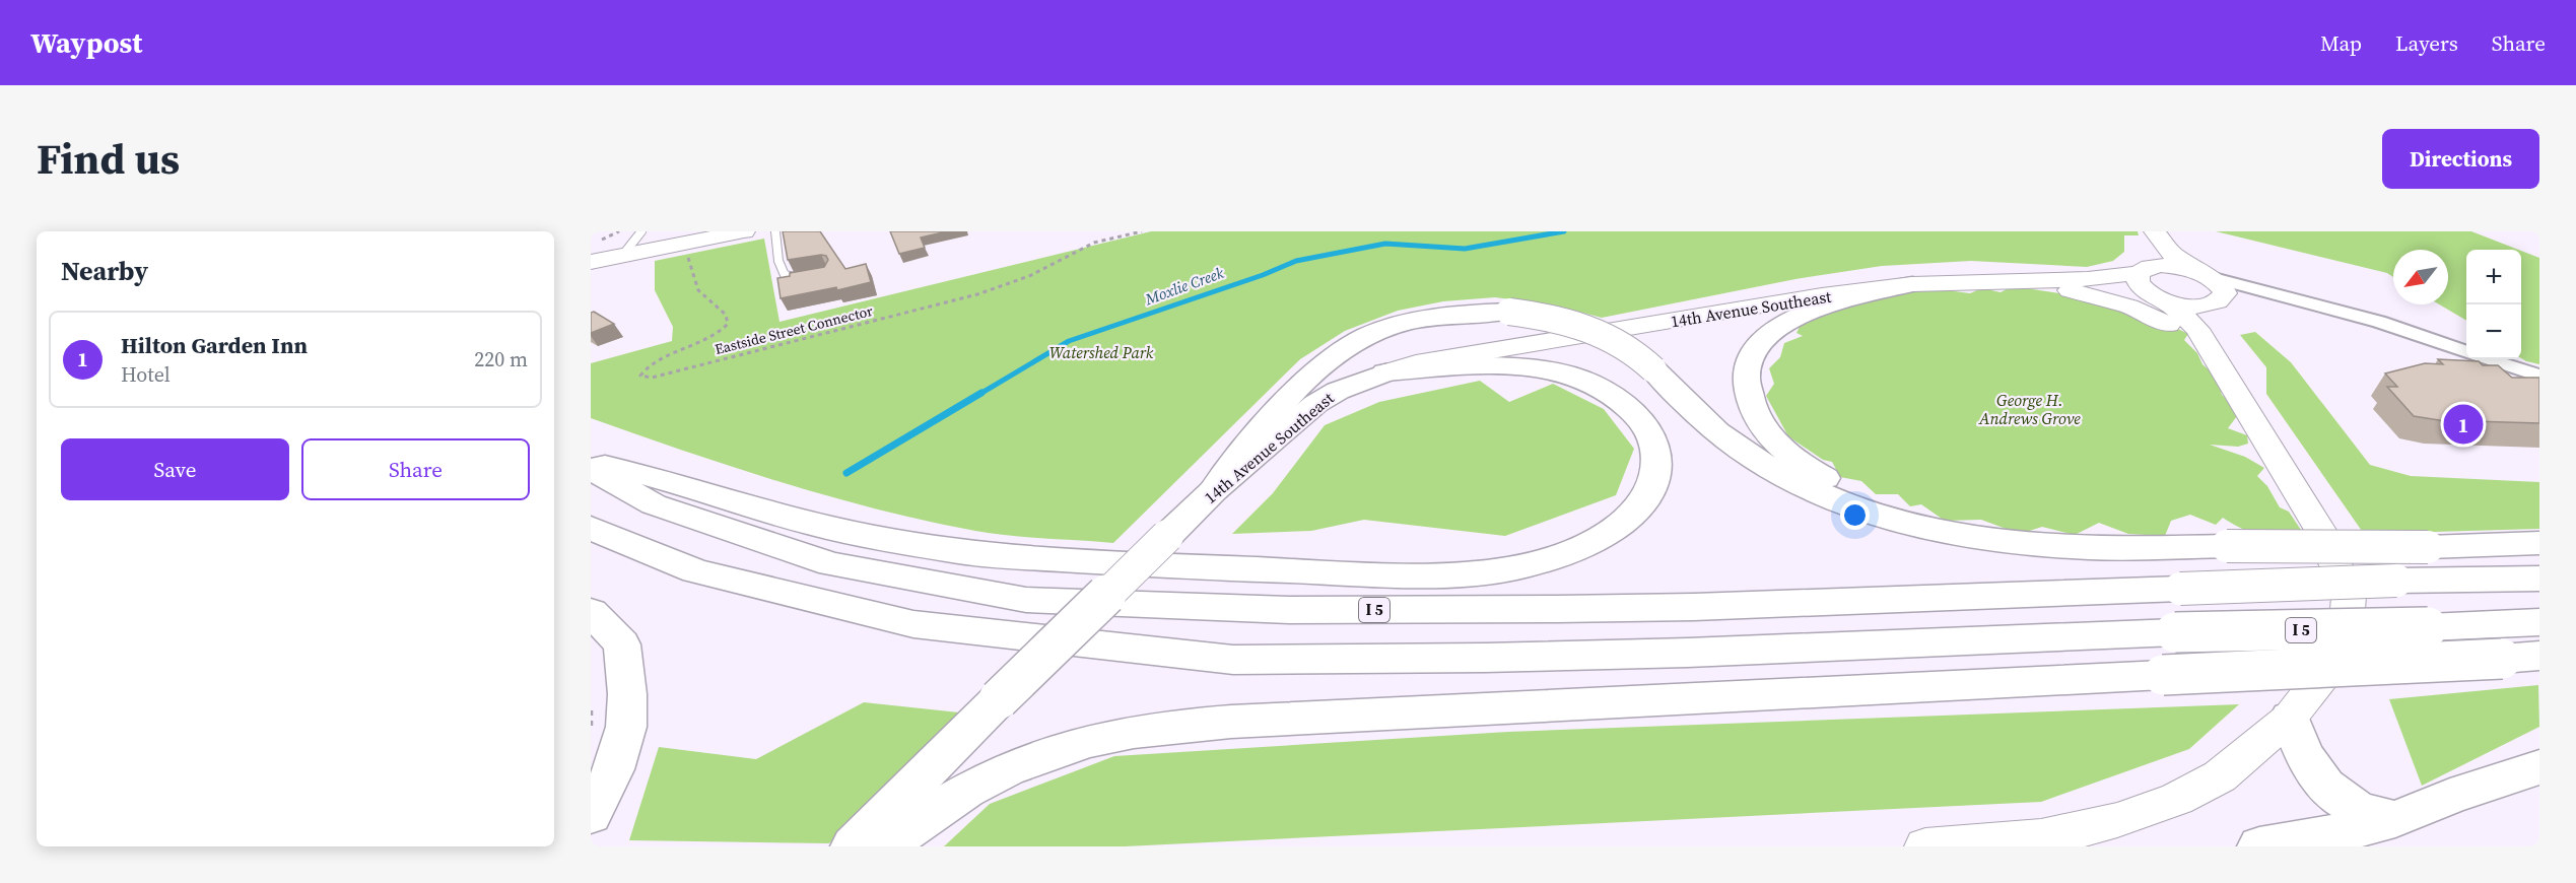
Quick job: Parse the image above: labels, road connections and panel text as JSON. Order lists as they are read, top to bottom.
{
  "streets": {
    "main road": ["14th Avenue Southeast", "I 5"],
    "path": ["Eastside Street Connector"]
  },
  "water": ["Moxlie Creek"],
  "parks": ["Watershed Park", "George H. Andrews Grove"],
  "north": "bottom left",
  "page": {
    "header": "Waypost",
    "nav": ["Map", "Layers", "Share"],
    "title": "Find us",
    "buttons": [
      "Directions",
      ["Save", "Share"]
    ],
    "heading": "Nearby",
    "map_buttons": ["+", "−"],
    "list": [
      {
        "mark": "1",
        "name": "Hilton Garden Inn",
        "note": "Hotel",
        "value": "220 m"
      }
    ],
    "pins": "1"
  }
}
